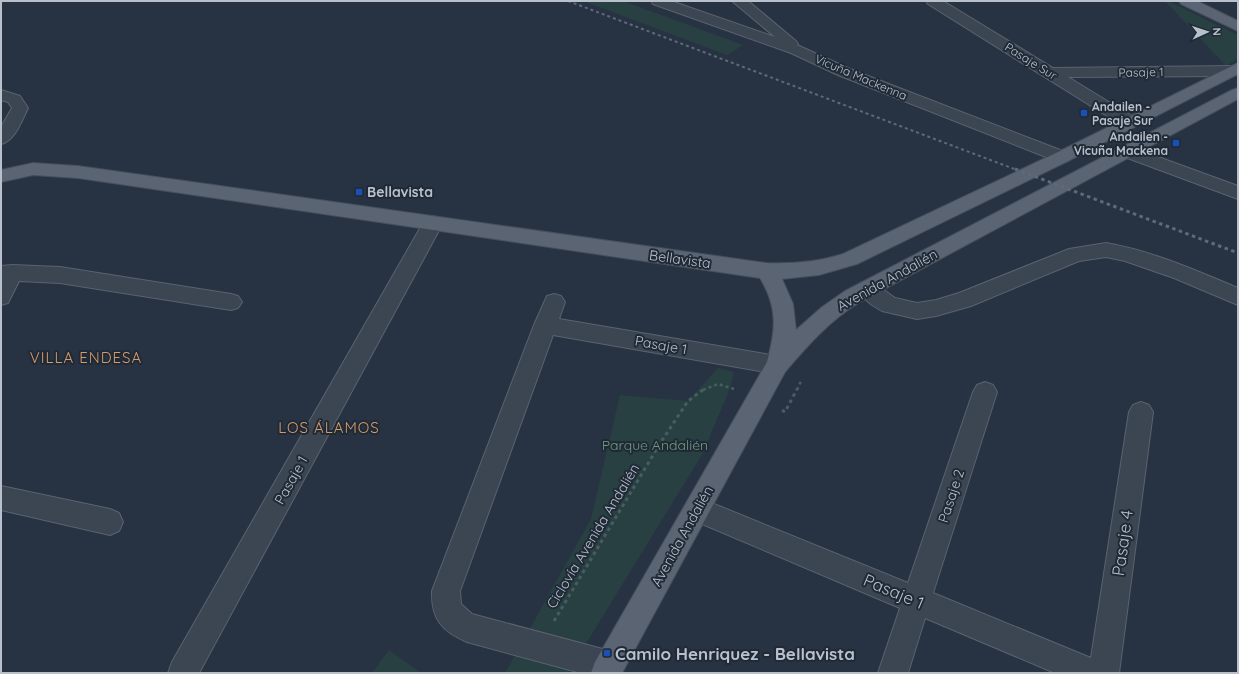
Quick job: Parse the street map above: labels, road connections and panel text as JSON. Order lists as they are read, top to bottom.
{
  "streets": {
    "main road": ["Bellavista", "Avenida Andalién"],
    "street": [
      "Pasaje Sur",
      "Pasaje 1",
      "Vicuña Mackenna",
      "Pasaje 2",
      "Pasaje 4"
    ],
    "path": ["Ciclovía Avenida Andalién"]
  },
  "crossings": [
    ["Pasaje Sur", "Pasaje 1"],
    ["Pasaje 1", "Bellavista"],
    ["Pasaje 1", "Avenida Andalién"],
    ["Pasaje 1", "Pasaje 2"],
    ["Pasaje 1", "Ciclovía Avenida Andalién"],
    ["Avenida Andalién", "Ciclovía Avenida Andalién"]
  ],
  "districts": ["VILLA ENDESA", "LOS ÁLAMOS"],
  "parks": ["Parque Andalién"],
  "places": {
    "transit": [
      "Andailen - Pasaje Sur",
      "Andailen - Vicuña Mackena",
      "Bellavista",
      "Camilo Henriquez - Bellavista"
    ]
  },
  "north": "right"
}
